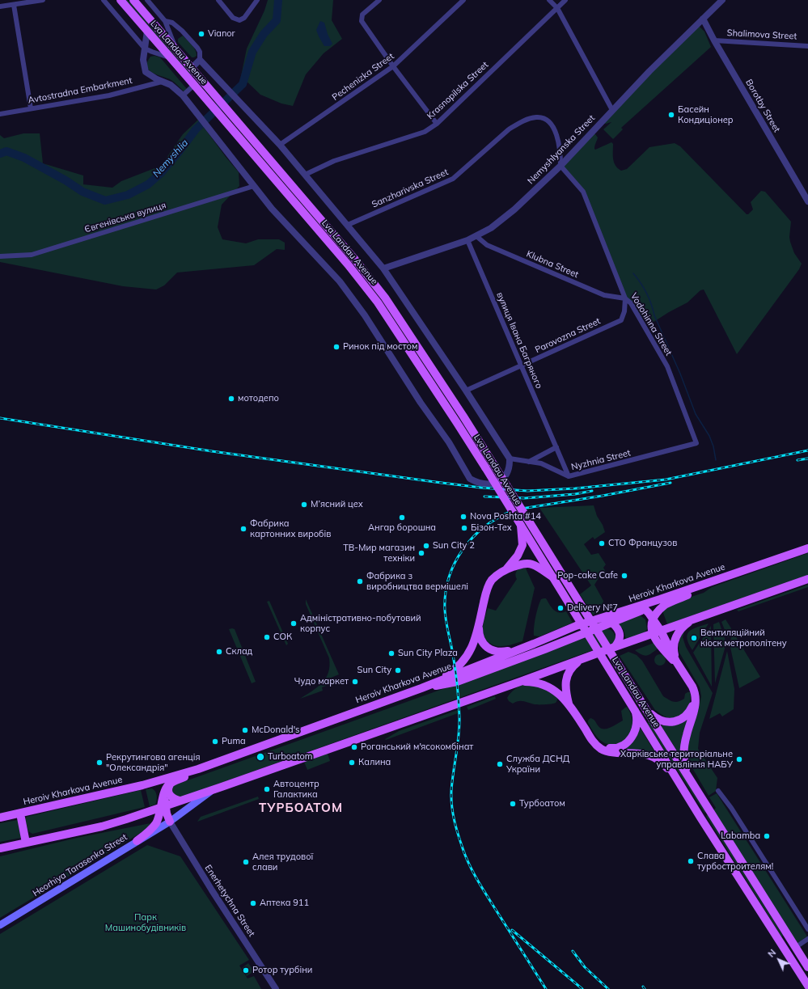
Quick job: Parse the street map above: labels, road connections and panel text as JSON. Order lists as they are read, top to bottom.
{
  "streets": {
    "main road": ["Lva Landau Avenue", "Heroiv Kharkova Avenue", "Heorhiya Tarasenka Street"],
    "street": [
      "Shalimova Street",
      "Pechenizka Street",
      "Avtostradna Embarkment",
      "Krasnopilska Street",
      "Borotby Street",
      "Nemyshlyanska Street",
      "Sanzharivska Street",
      "Євгенівська вулиця",
      "Klubna Street",
      "Vodohinna Street",
      "Parovozna Street",
      "вулиця Івана Багряного",
      "Nyzhnia Street",
      "Enerhetychna Street"
    ]
  },
  "crossings": [
    ["Shalimova Street", "Borotby Street"],
    ["Borotby Street", "Nemyshlyanska Street"],
    ["Nemyshlyanska Street", "Sanzharivska Street"],
    ["Nemyshlyanska Street", "Klubna Street"],
    ["Nemyshlyanska Street", "Vodohinna Street"],
    ["Nemyshlyanska Street", "вулиця Івана Багряного"],
    ["Sanzharivska Street", "Vodohinna Street"],
    ["Klubna Street", "Vodohinna Street"],
    ["Klubna Street", "Parovozna Street"],
    ["Vodohinna Street", "Parovozna Street"],
    ["Vodohinna Street", "Nyzhnia Street"],
    ["Parovozna Street", "вулиця Івана Багряного"],
    ["вулиця Івана Багряного", "Nyzhnia Street"],
    ["Heorhiya Tarasenka Street", "Enerhetychna Street"]
  ],
  "districts": ["ТУРБОАТОМ"],
  "water": ["Nemyshlia"],
  "parks": ["Парк Машинобудівників"],
  "places": [
    "Vianor",
    "Басейн Кондиціонер",
    "Ринок під мостом",
    "мотодепо",
    "М’ясний цех",
    "Nova Poshta #14",
    "Ангар борошна",
    "Бізон-Тех",
    "Фабрика картонних виробів",
    "СТО Французов",
    "Sun City 2",
    "ТВ-Мир магазин техніки",
    "Pop-cake Cafe",
    "Фабрика з виробництва вермішелі",
    "Delivery №7",
    "Адміністративно-побутовий корпус",
    "СОК",
    "Вентиляційний кіоск метрополітену",
    "Склад",
    "Sun City Plaza",
    "Sun City",
    "Чудо маркет",
    "McDonald's",
    "Puma",
    "Роганський м'ясокомбінат",
    "Turboatom",
    "Харківське територіальне управління НАБУ",
    "Рекрутингова агенція \"Олександрія\"",
    "Калина",
    "Служба ДСНД України",
    "Автоцентр Галактика",
    "Турбоатом",
    "Labamba",
    "Слава турбостроителям!",
    "Алея трудової слави",
    "Аптека 911",
    "Ротор турбіни"
  ],
  "north": "top left"
}
